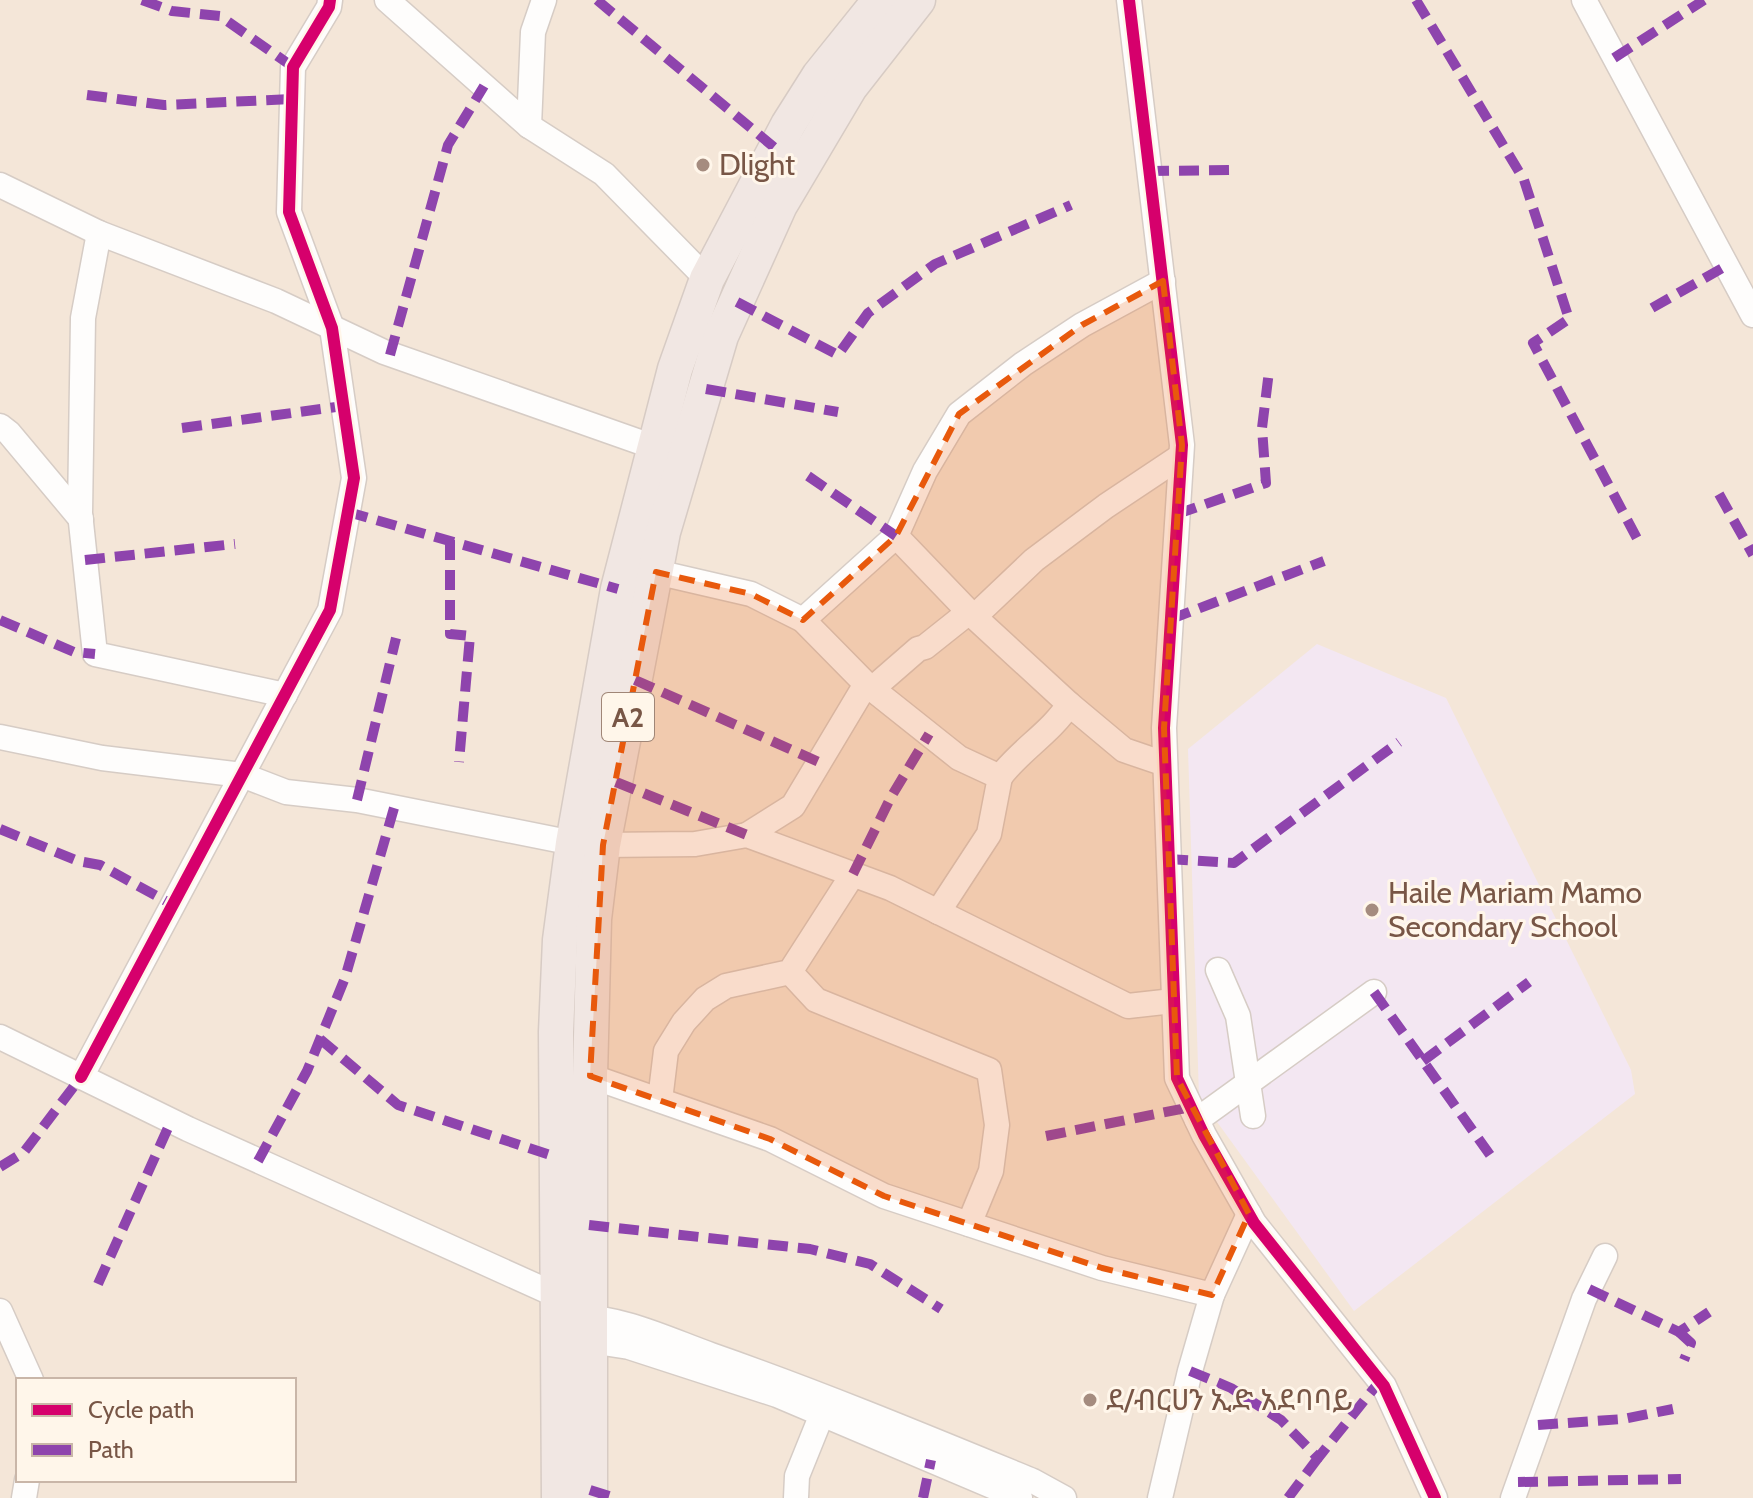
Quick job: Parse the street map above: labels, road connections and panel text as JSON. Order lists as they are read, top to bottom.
{
  "streets": {
    "highway": ["A2"]
  },
  "places": ["Dlight", "Haile Mariam Mamo Secondary School", "ደ/ብርሀን ኢድ አደባባይ"],
  "legend": ["Cycle path", "Path"]
}
